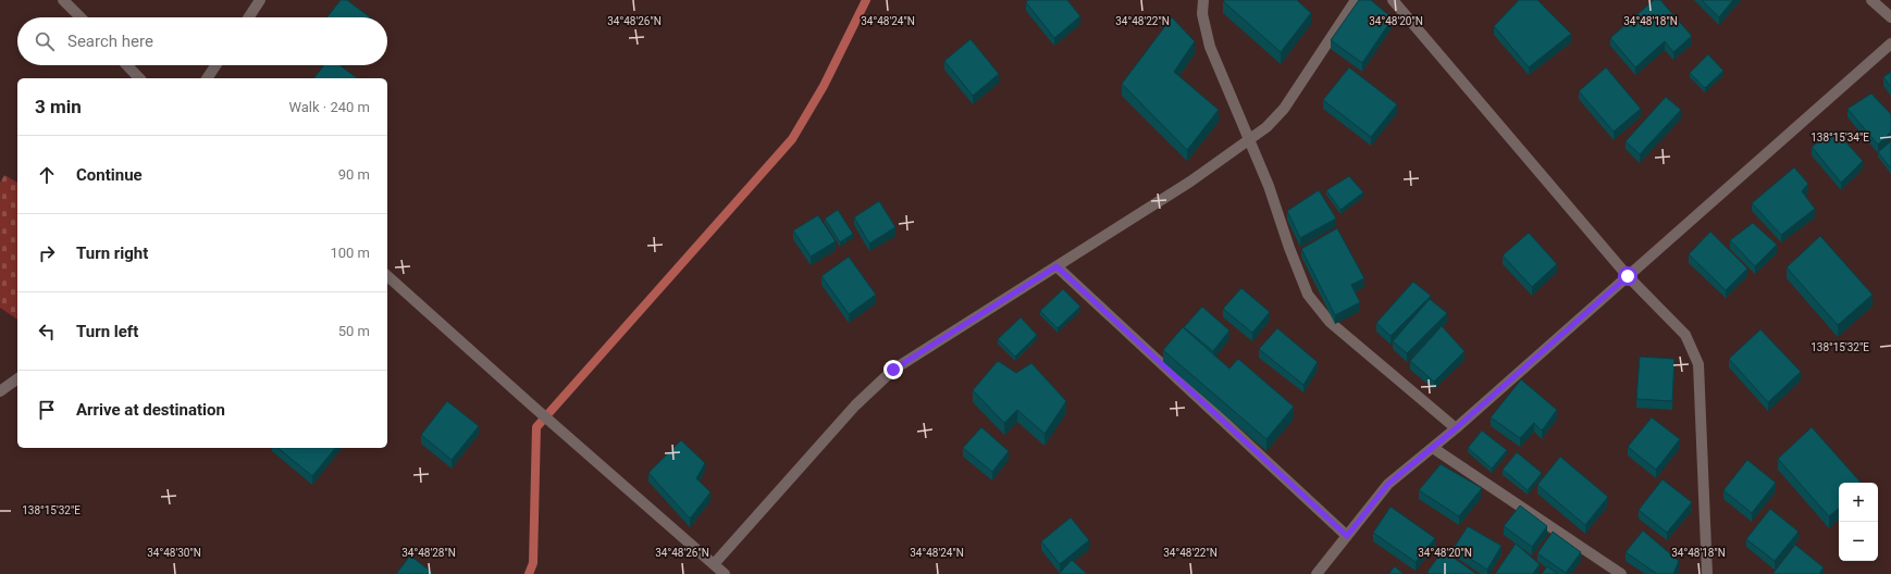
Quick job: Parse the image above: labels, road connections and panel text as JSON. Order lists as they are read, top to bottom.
{
  "page": {
    "search": "Search here",
    "heading": ["3 min", "Walk · 240 m"],
    "list": [
      ["Continue", "90 m"],
      ["Turn right", "100 m"],
      ["Turn left", "50 m"],
      "Arrive at destination"
    ],
    "map_buttons": ["+", "−"]
  },
  "coordinates": [
    "34°48'26\"N",
    "34°48'24\"N",
    "34°48'22\"N",
    "34°48'20\"N",
    "34°48'18\"N",
    "138°15'34\"E",
    "138°15'32\"E",
    "34°48'30\"N",
    "34°48'28\"N"
  ]
}
